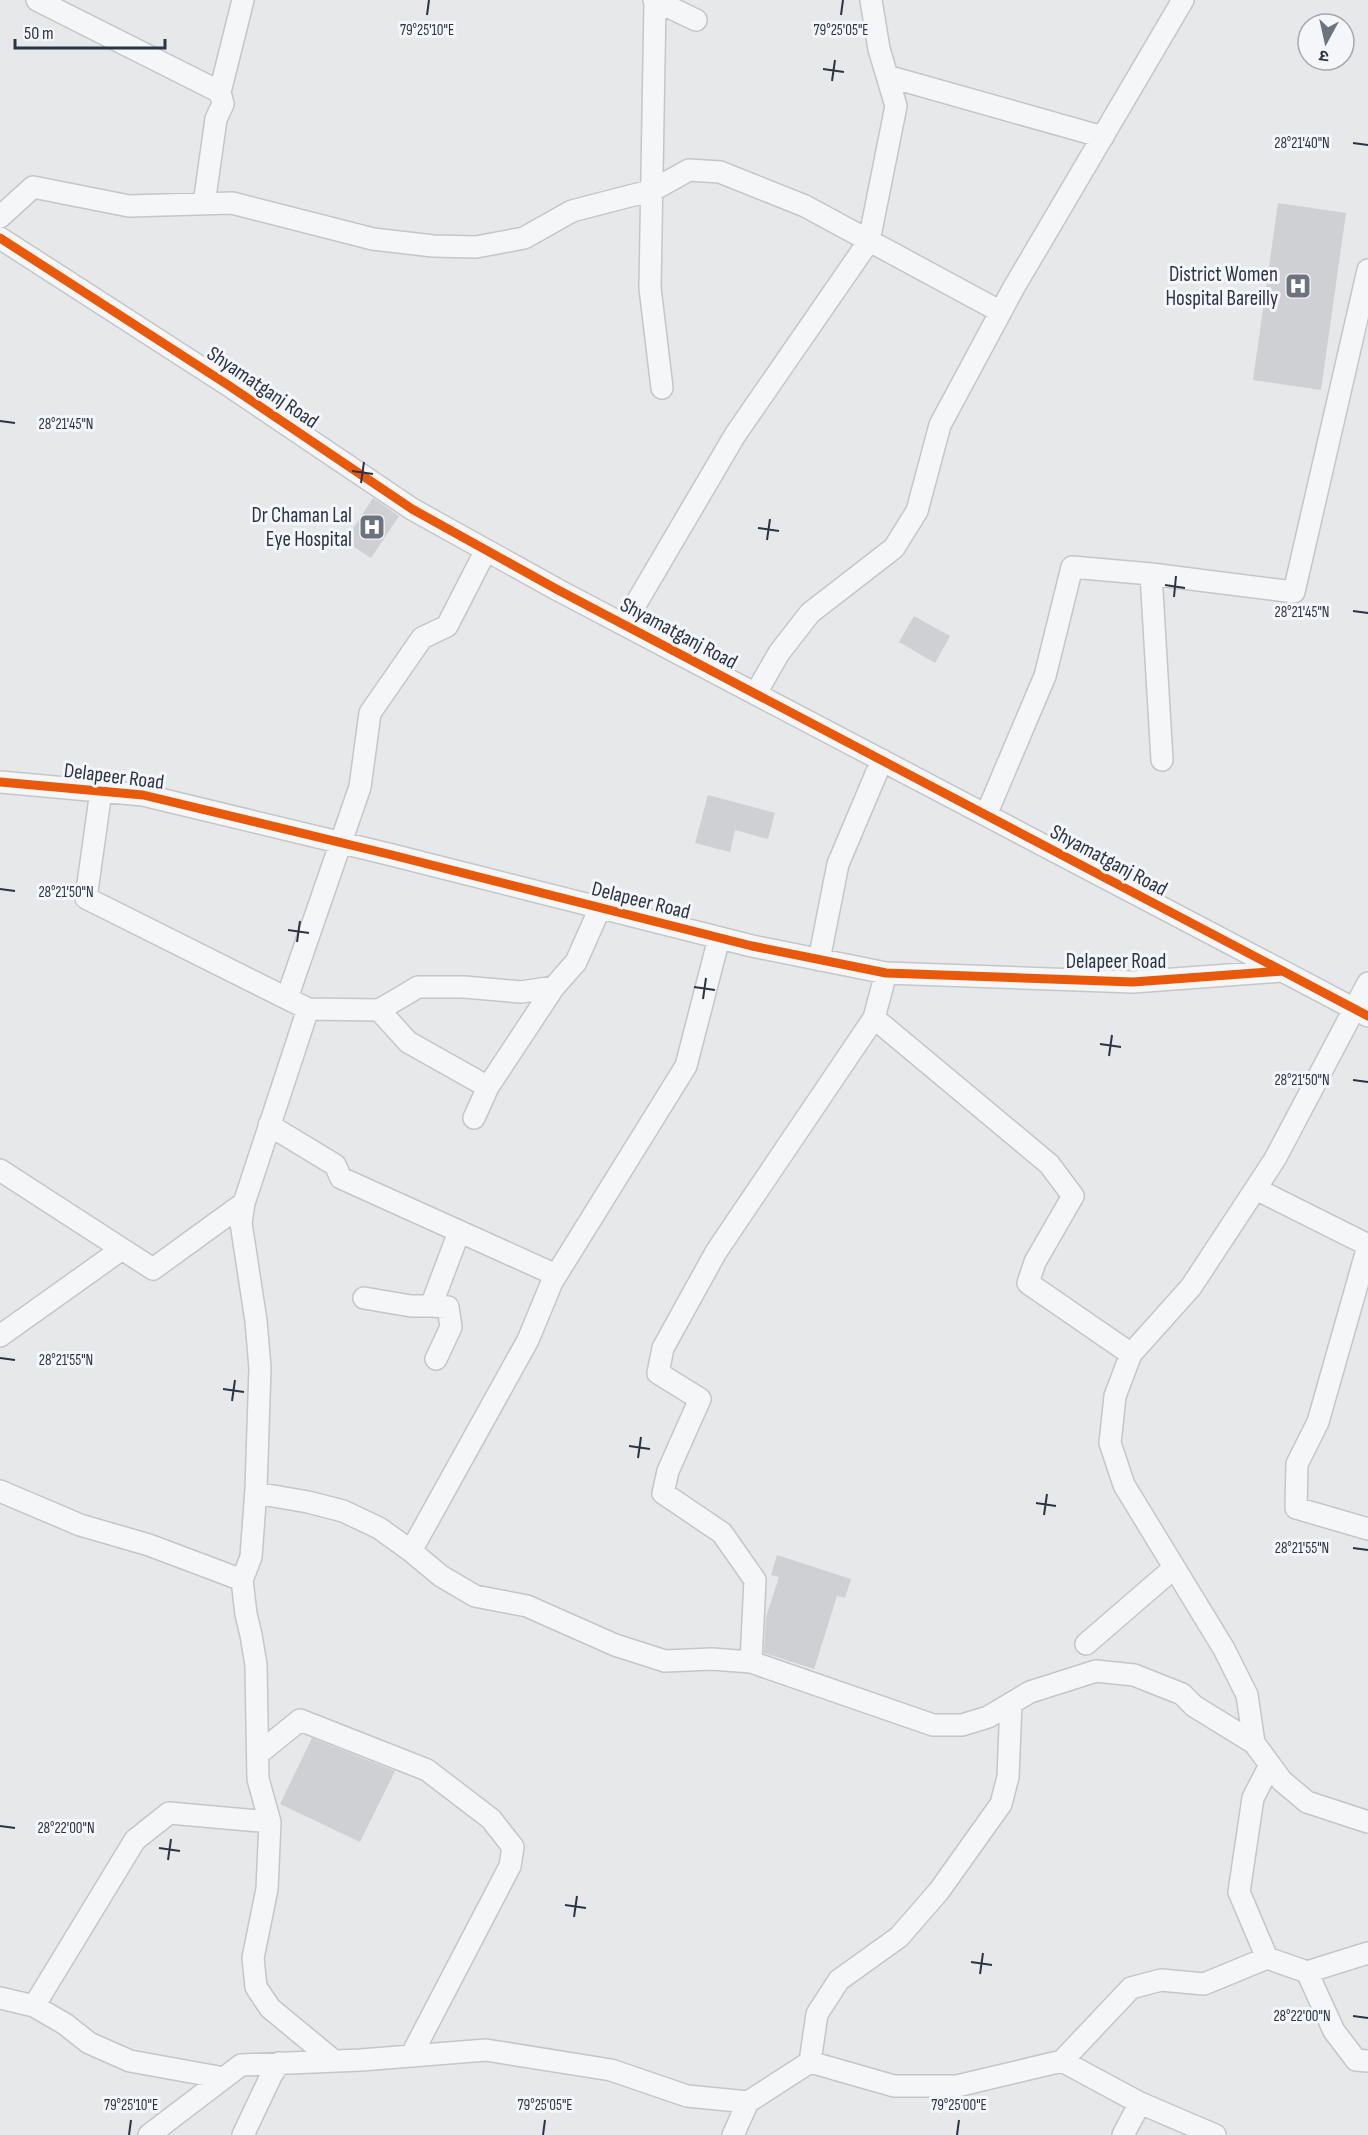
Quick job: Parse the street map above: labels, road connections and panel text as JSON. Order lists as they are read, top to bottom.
{
  "streets": {
    "street": ["Shyamatganj Road", "Delapeer Road"]
  },
  "crossings": [
    ["Shyamatganj Road", "Delapeer Road"]
  ],
  "places": {
    "hospital": ["District Women Hospital Bareilly", "Dr Chaman Lal Eye Hospital"]
  },
  "scale_bar": "50 m",
  "north": "bottom",
  "coordinates": [
    "79°25'10\"E",
    "79°25'05\"E",
    "28°21'40\"N",
    "28°21'45\"N",
    "28°21'50\"N",
    "28°21'55\"N",
    "28°22'00\"N",
    "79°25'00\"E"
  ]
}
